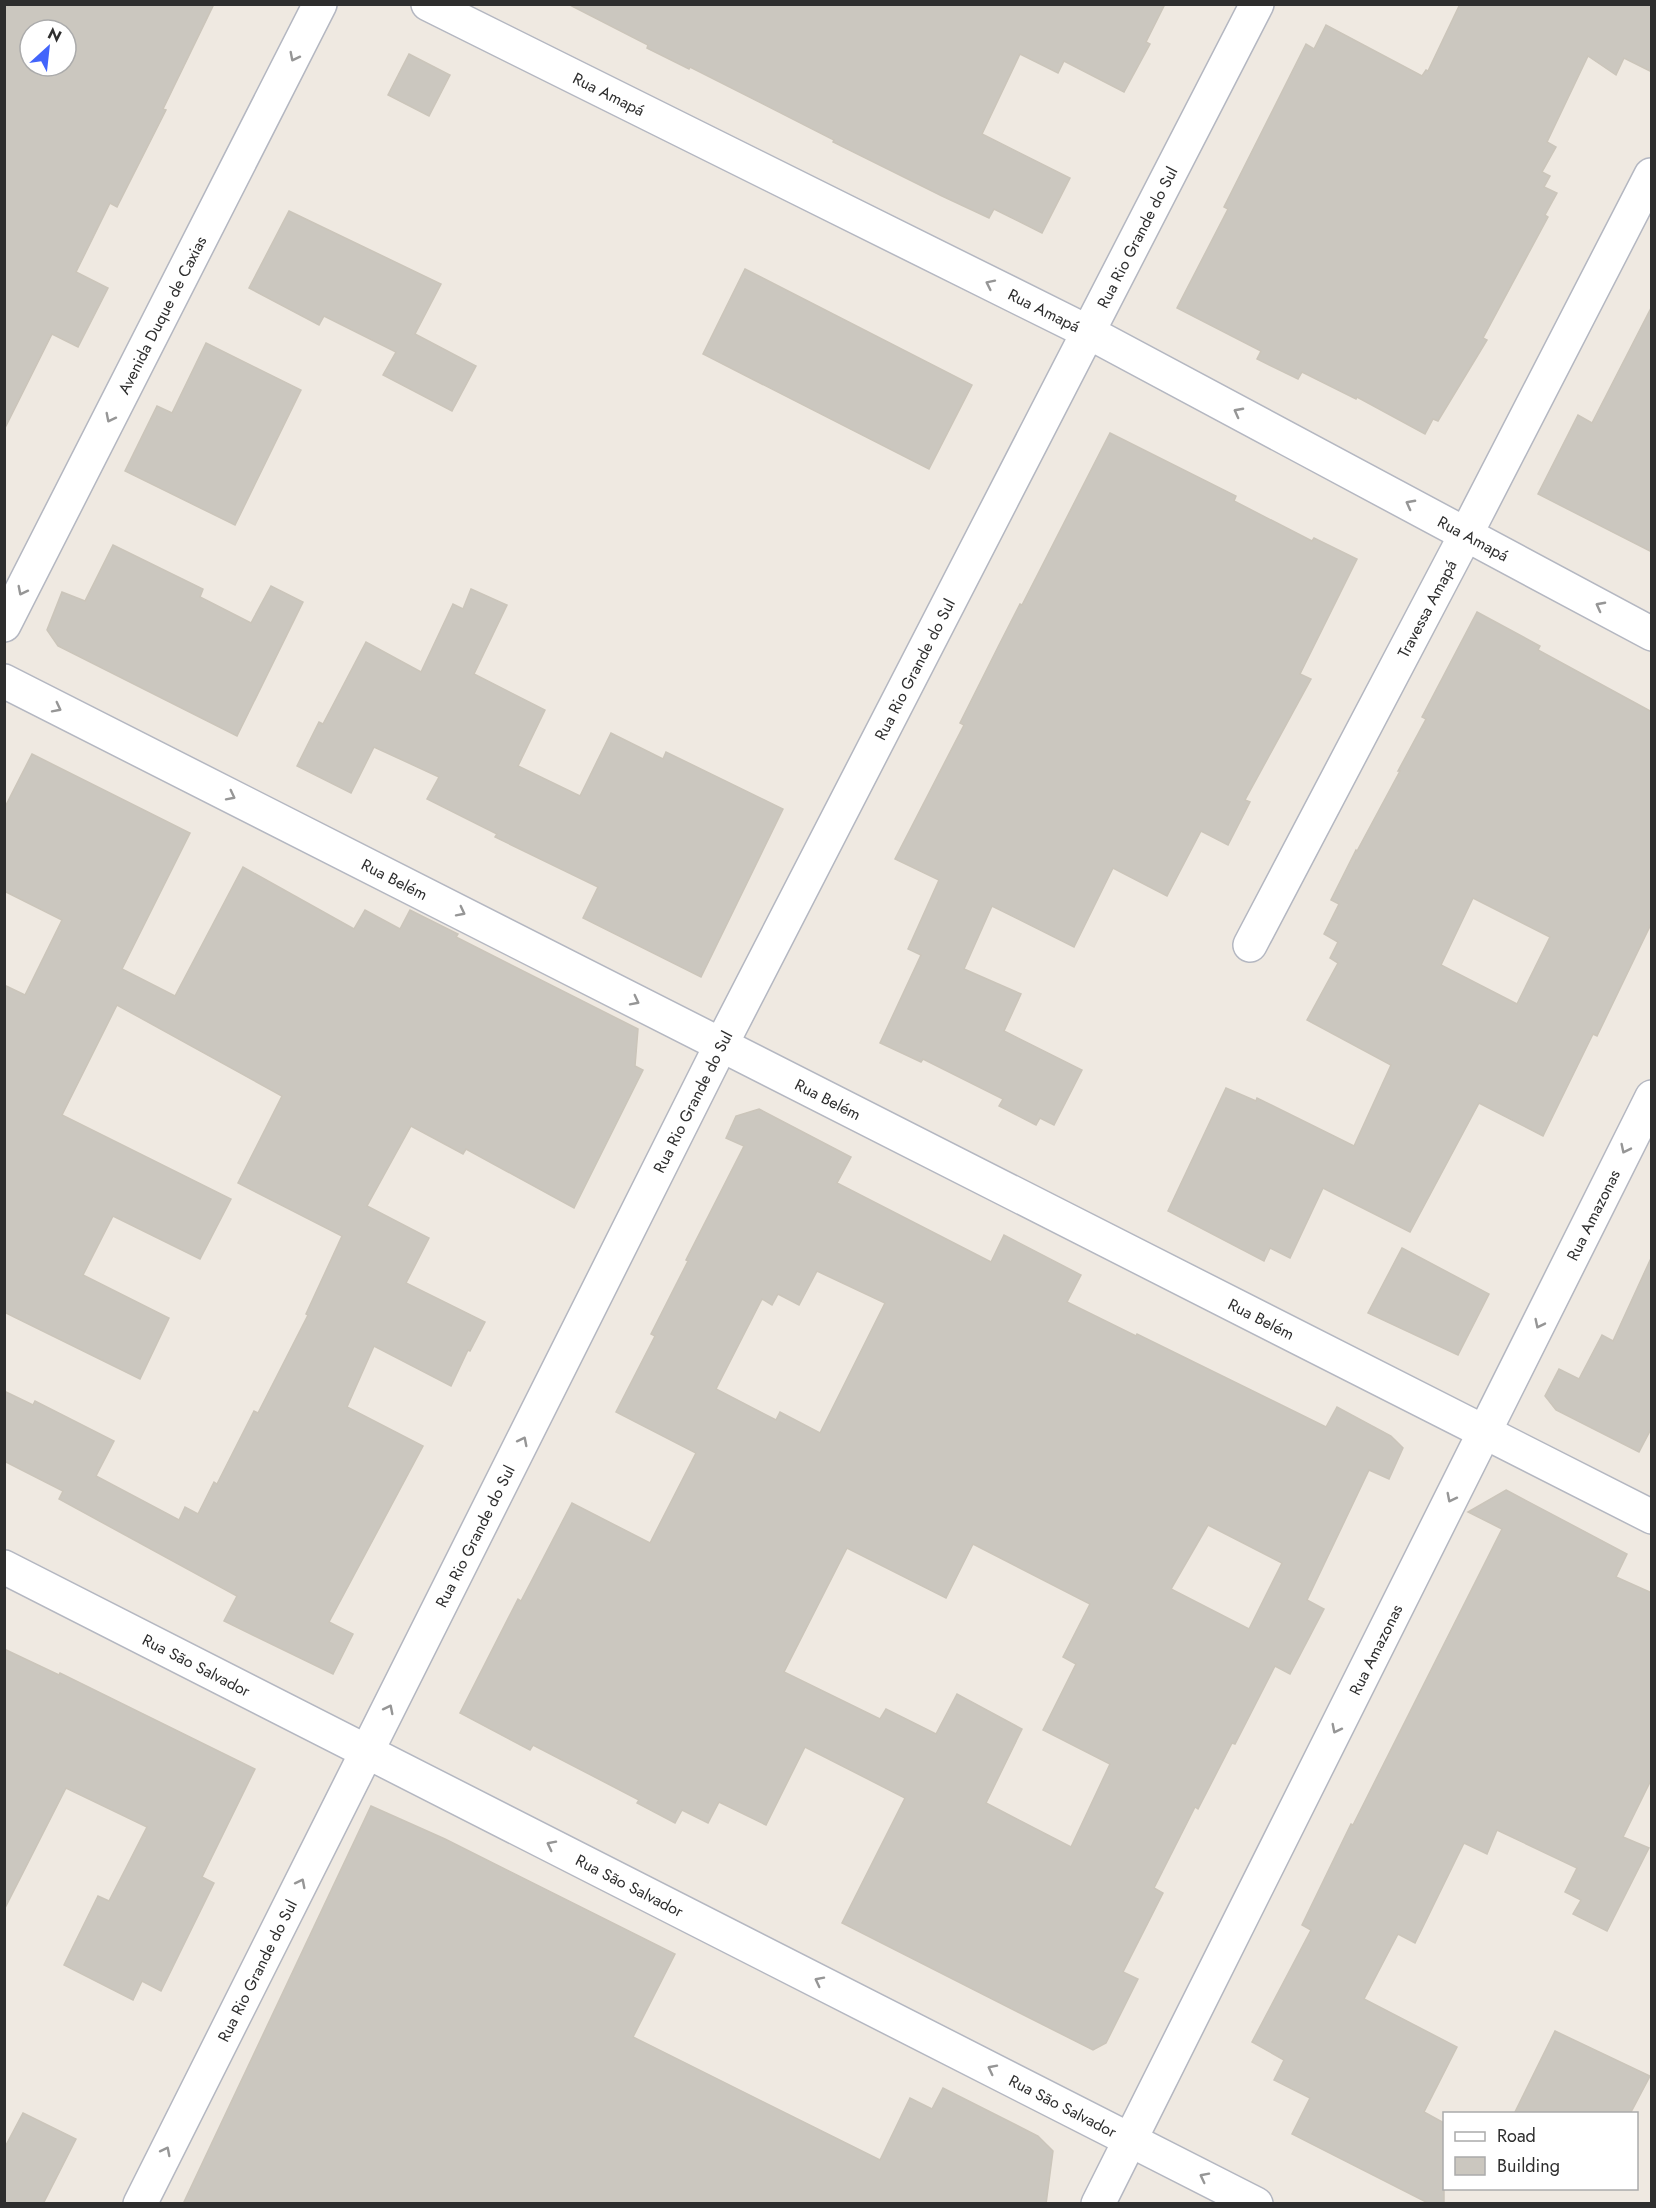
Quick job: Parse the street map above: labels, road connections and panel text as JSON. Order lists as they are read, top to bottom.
{
  "streets": {
    "street": [
      "Rua Amapá",
      "Rua Rio Grande do Sul",
      "Avenida Duque de Caxias",
      "Travessa Amapá",
      "Rua Belém",
      "Rua Amazonas",
      "Rua São Salvador"
    ]
  },
  "crossings": [
    ["Rua Amapá", "Rua Rio Grande do Sul"],
    ["Rua Amapá", "Travessa Amapá"],
    ["Rua Rio Grande do Sul", "Rua Belém"],
    ["Rua Rio Grande do Sul", "Rua São Salvador"],
    ["Rua Belém", "Rua Amazonas"],
    ["Rua Amazonas", "Rua São Salvador"]
  ],
  "one_way": [
    "Rua Amapá",
    "Rua Rio Grande do Sul",
    "Avenida Duque de Caxias",
    "Rua Belém",
    "Rua Amazonas",
    "Rua São Salvador"
  ],
  "legend": ["Road", "Building"],
  "north": "top right"
}
